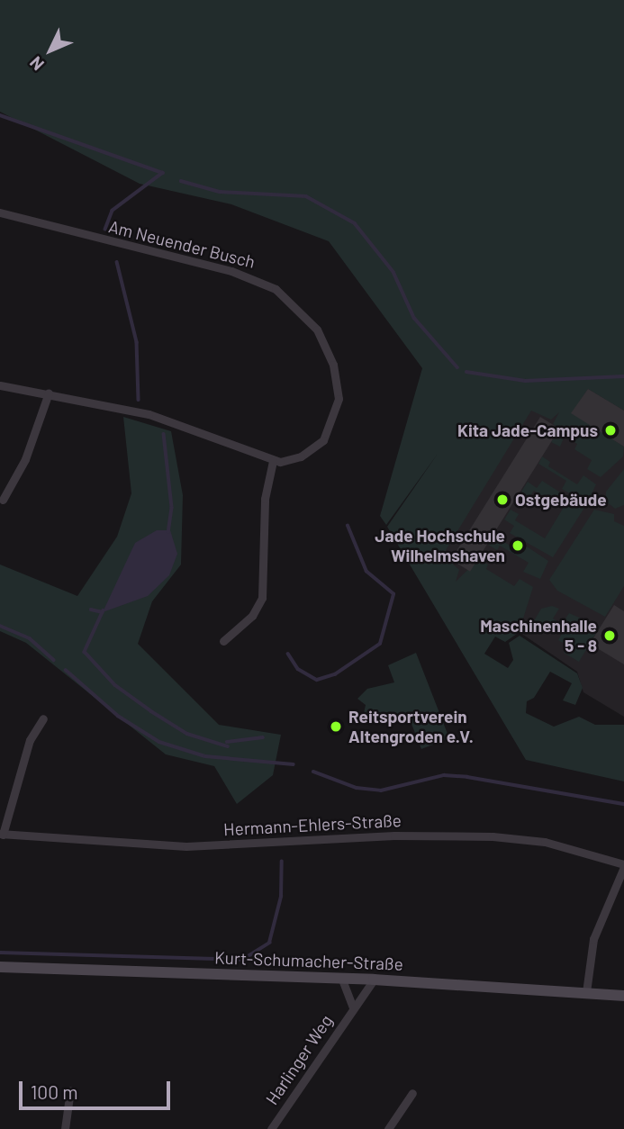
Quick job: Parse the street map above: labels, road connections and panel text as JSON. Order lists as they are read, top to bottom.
{
  "streets": {
    "street": [
      "Am Neuender Busch",
      "Hermann-Ehlers-Straße",
      "Kurt-Schumacher-Straße",
      "Harlinger Weg"
    ]
  },
  "crossings": [
    ["Kurt-Schumacher-Straße", "Harlinger Weg"]
  ],
  "places": [
    "Kita Jade-Campus",
    "Ostgebäude",
    "Jade Hochschule Wilhelmshaven",
    "Maschinenhalle 5 - 8",
    "Reitsportverein Altengroden e.V."
  ],
  "scale_bar": "100 m",
  "north": "bottom left"
}
